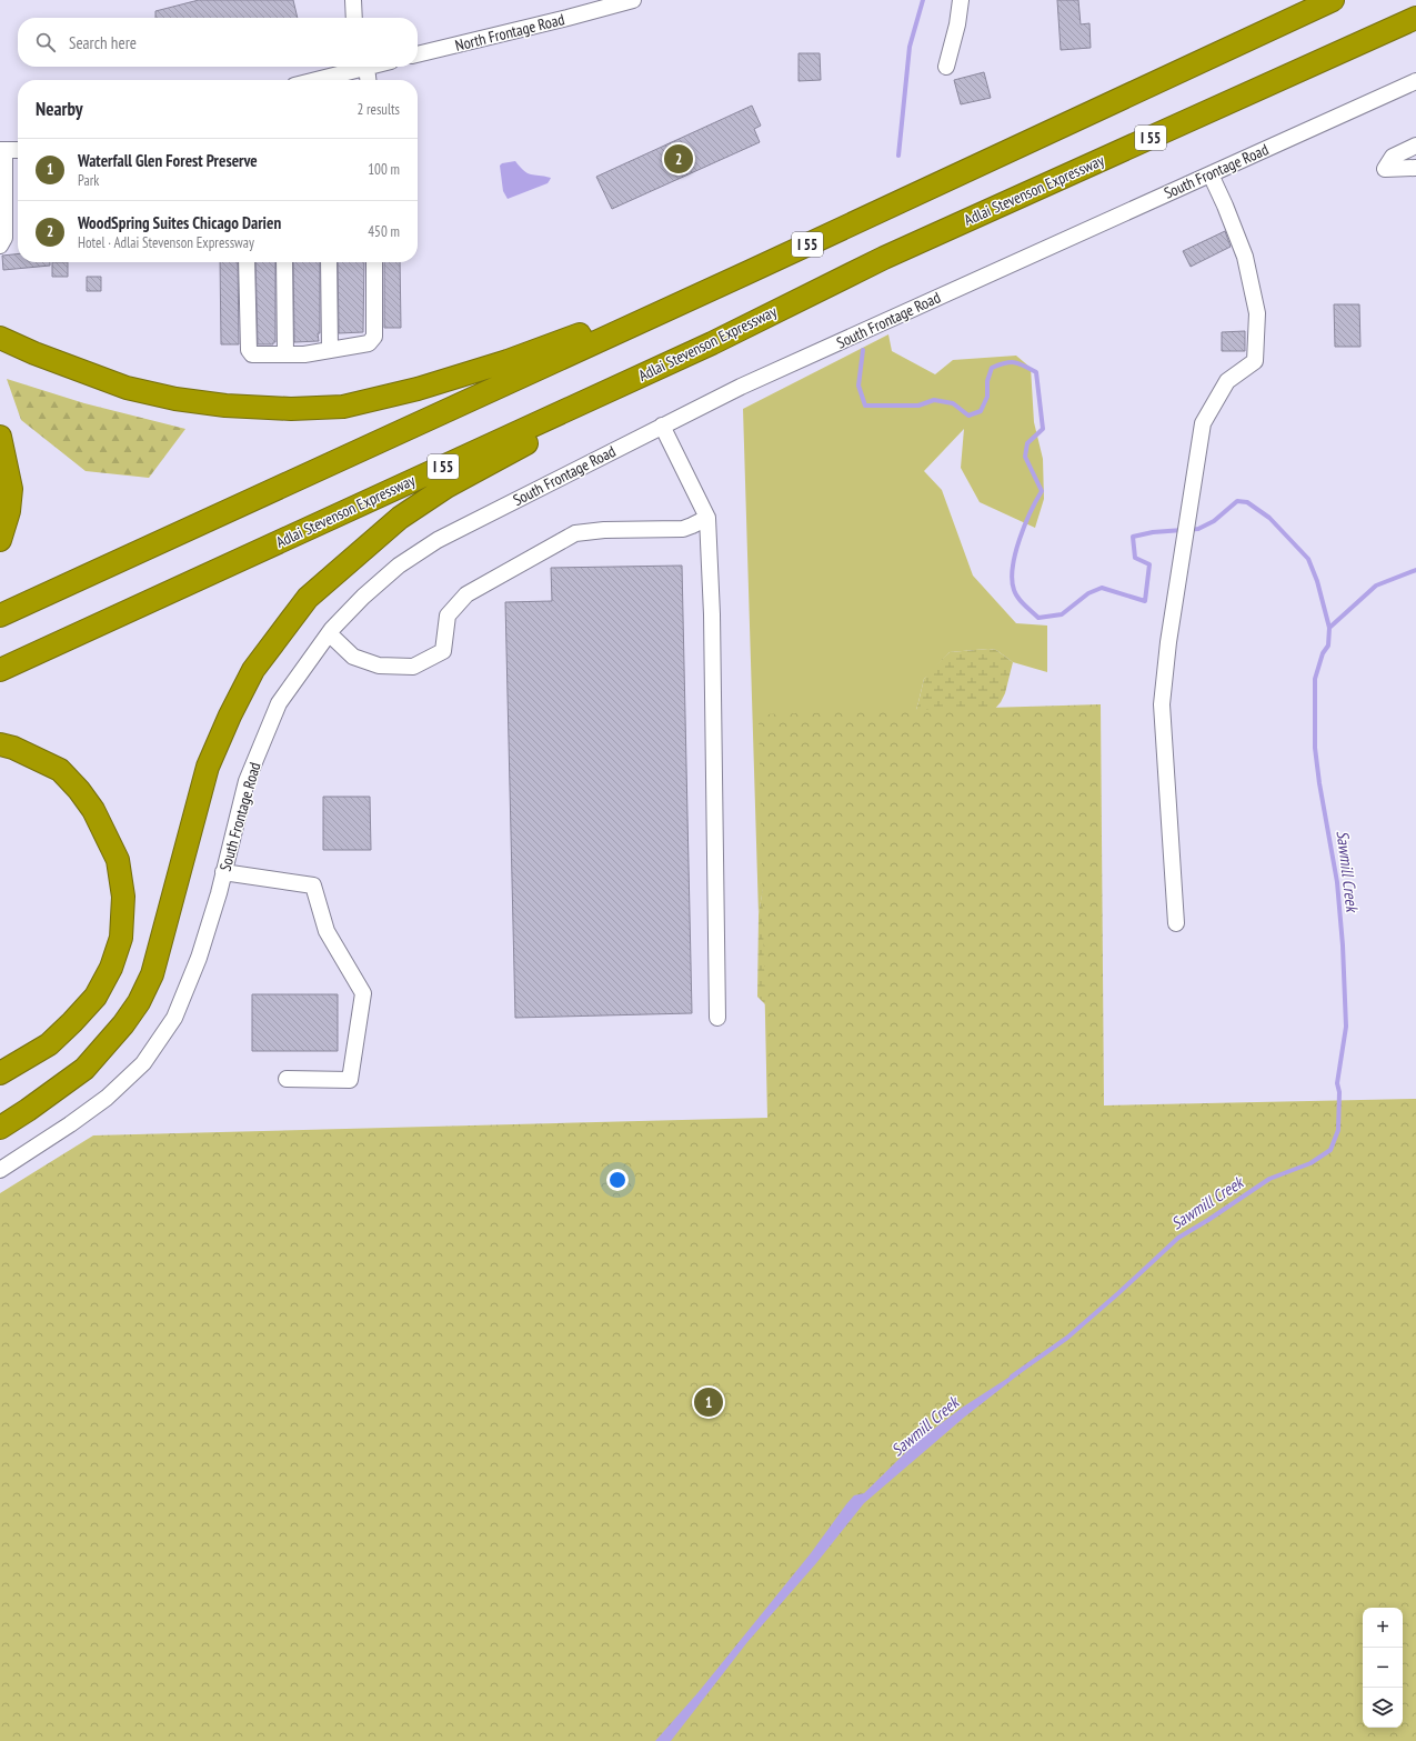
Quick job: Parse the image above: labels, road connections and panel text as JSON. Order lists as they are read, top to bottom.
{
  "streets": {
    "highway": ["I 55", "Adlai Stevenson Expressway"],
    "street": ["North Frontage Road", "South Frontage Road"]
  },
  "water": ["Sawmill Creek"],
  "page": {
    "search": "Search here",
    "heading": ["Nearby", "2 results"],
    "list": [
      {
        "mark": "1",
        "name": "Waterfall Glen Forest Preserve",
        "note": "Park",
        "value": "100 m"
      },
      {
        "mark": "2",
        "name": "WoodSpring Suites Chicago Darien",
        "note": "Hotel · Adlai Stevenson Expressway",
        "value": "450 m"
      }
    ],
    "pins": ["2", "1"],
    "map_buttons": ["+", "−"]
  }
}
